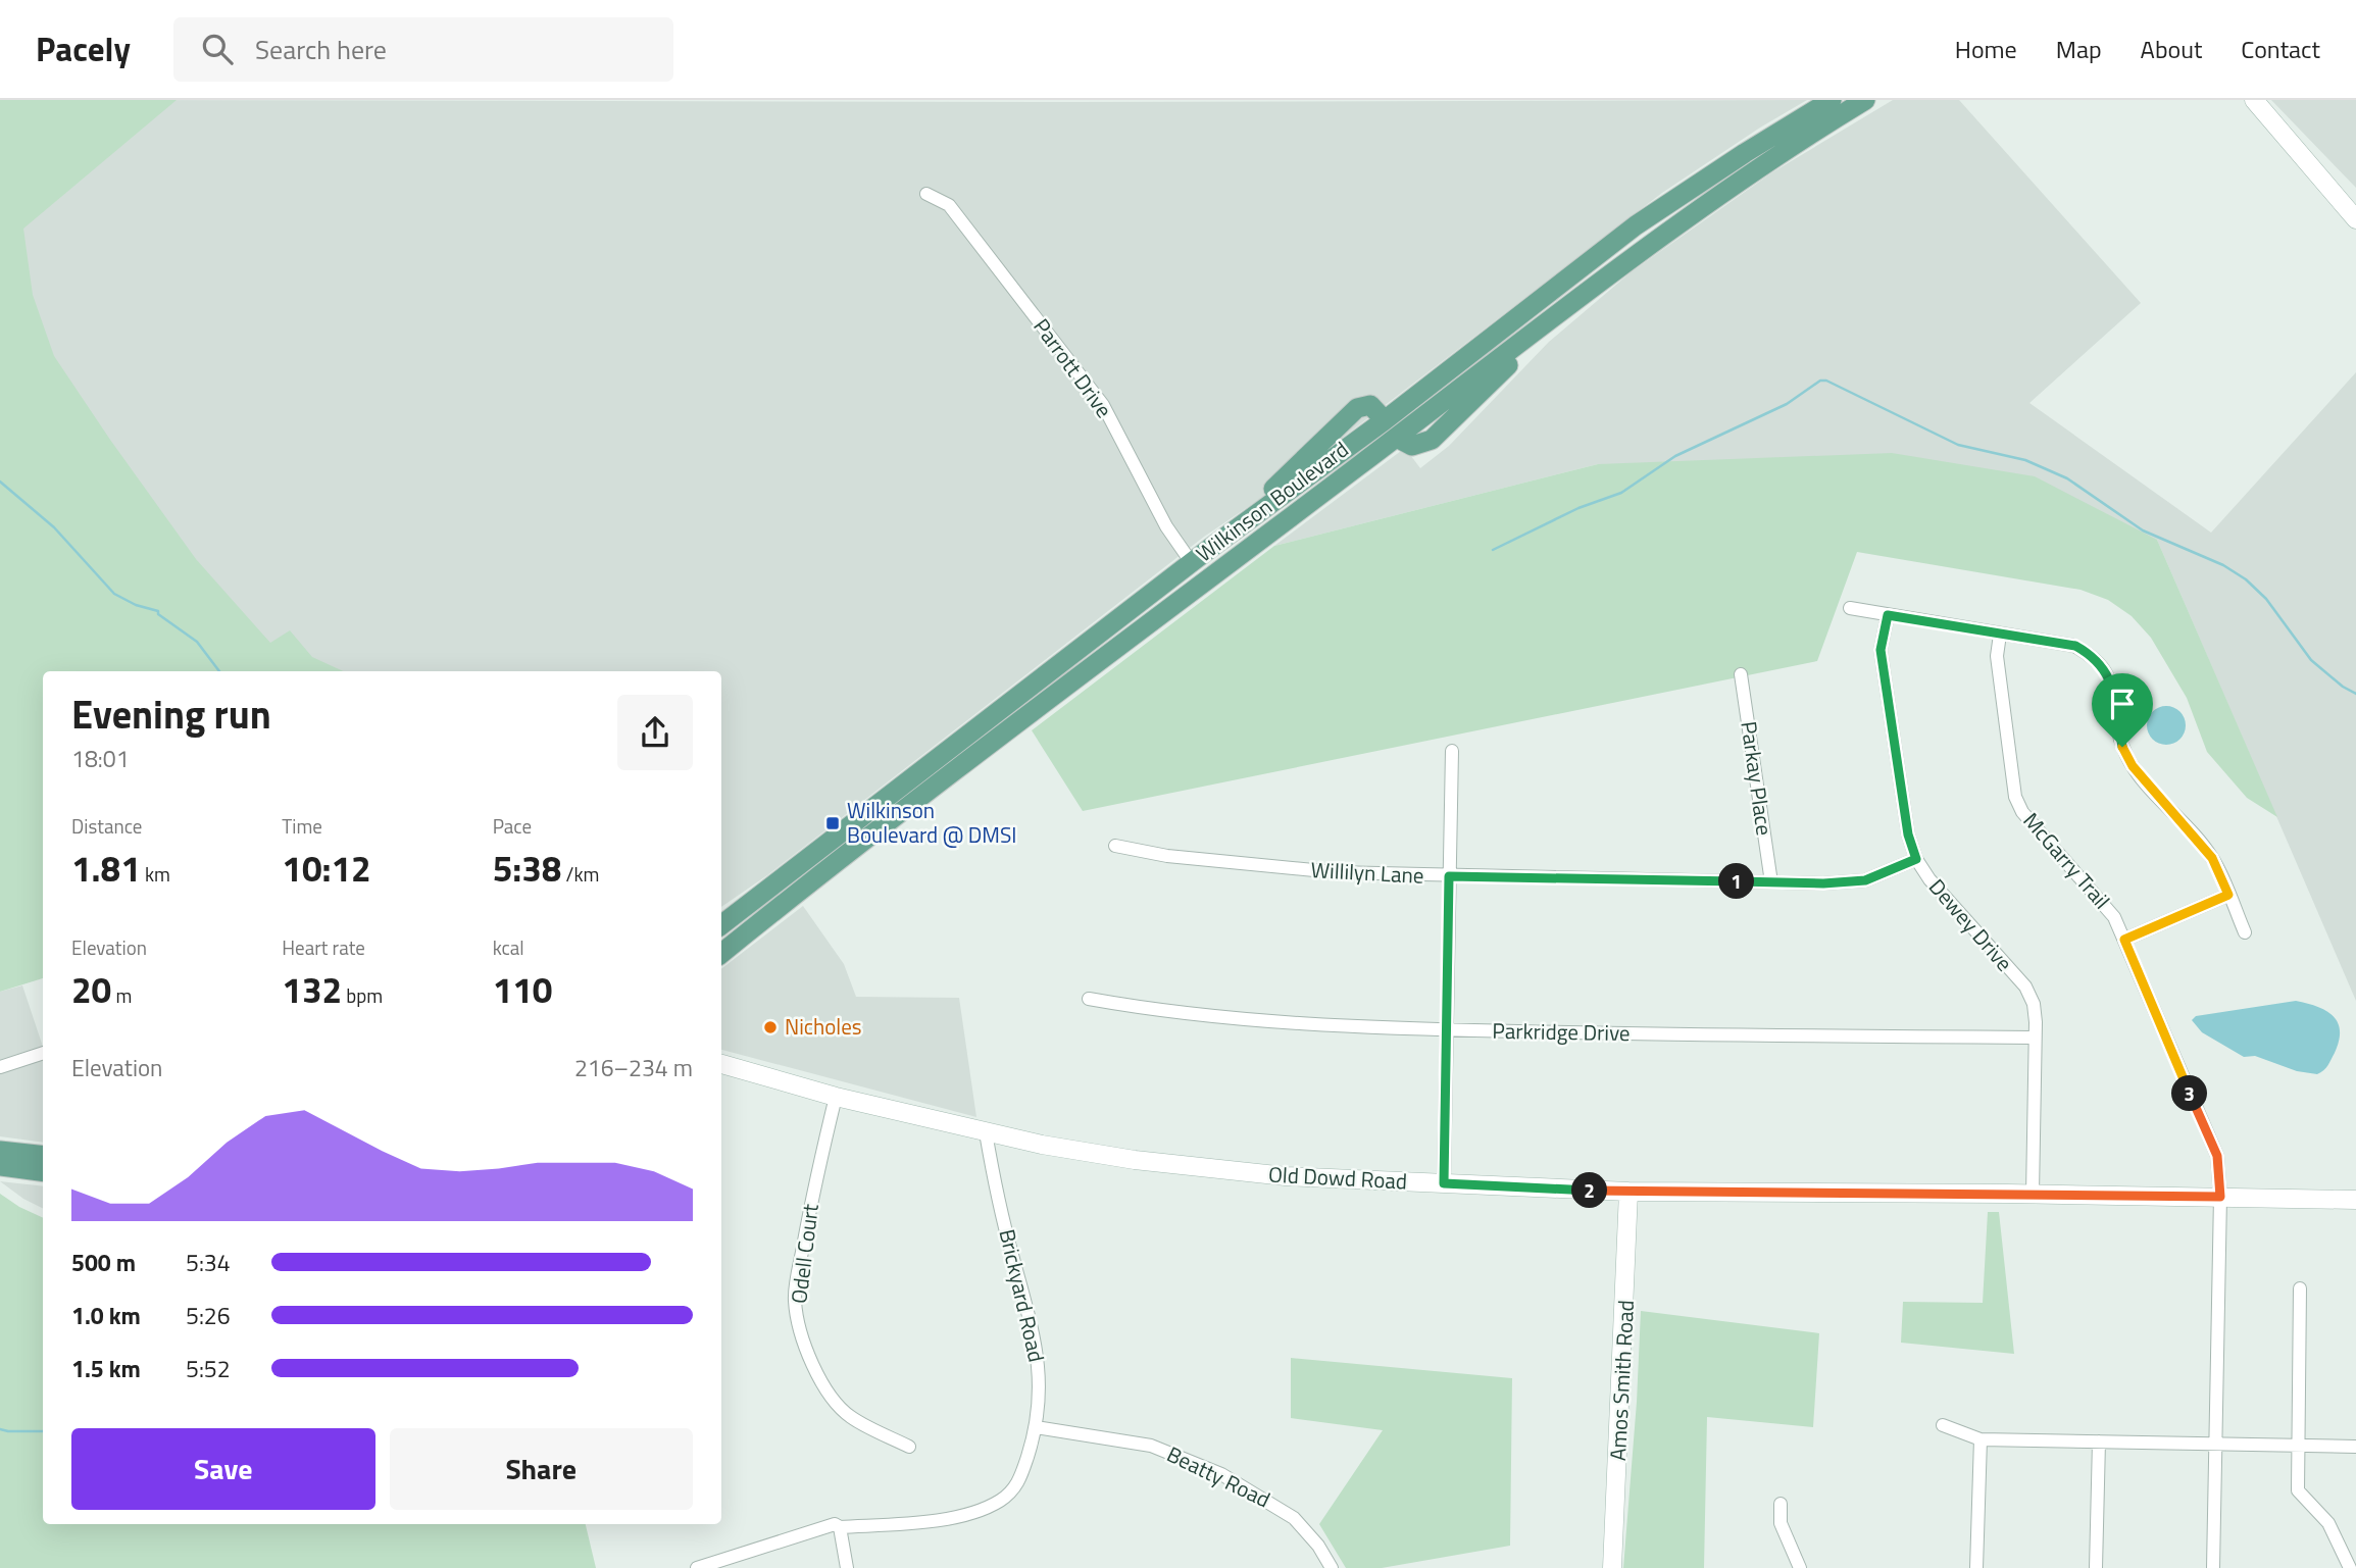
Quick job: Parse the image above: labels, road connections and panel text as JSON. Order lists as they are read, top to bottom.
{
  "streets": {
    "main road": ["Wilkinson Boulevard"],
    "street": [
      "Parrott Drive",
      "Parkay Place",
      "McGarry Trail",
      "Willilyn Lane",
      "Dewey Drive",
      "Parkridge Drive",
      "Old Dowd Road",
      "Odell Court",
      "Brickyard Road",
      "Amos Smith Road",
      "Beatty Road"
    ]
  },
  "crossings": [
    ["Parrott Drive", "Wilkinson Boulevard"],
    ["Parkay Place", "Willilyn Lane"],
    ["McGarry Trail", "Old Dowd Road"],
    ["Willilyn Lane", "Dewey Drive"],
    ["Dewey Drive", "Parkridge Drive"],
    ["Dewey Drive", "Old Dowd Road"],
    ["Old Dowd Road", "Odell Court"],
    ["Old Dowd Road", "Brickyard Road"],
    ["Old Dowd Road", "Amos Smith Road"],
    ["Brickyard Road", "Beatty Road"]
  ],
  "places": {
    "transit": ["Wilkinson Boulevard @ DMSI"],
    "other": ["Nicholes"]
  },
  "page": {
    "header": "Pacely",
    "search": "Search here",
    "nav": [
      "Home",
      "Map",
      "About",
      "Contact"
    ],
    "heading": ["Evening run", "18:01"],
    "stats": [
      ["Distance", "1.81 km"],
      ["Time", "10:12"],
      ["Pace", "5:38 /km"],
      ["Elevation", "20 m"],
      ["Heart rate", "132 bpm"],
      ["kcal", "110"]
    ],
    "pins": ["1", "3", "2"],
    "chart": ["Elevation", "216–234 m"],
    "list": [
      {
        "name": "500 m",
        "note": "5:34"
      },
      {
        "name": "1.0 km",
        "note": "5:26"
      },
      {
        "name": "1.5 km",
        "note": "5:52"
      }
    ],
    "buttons": ["Save", "Share"]
  }
}
